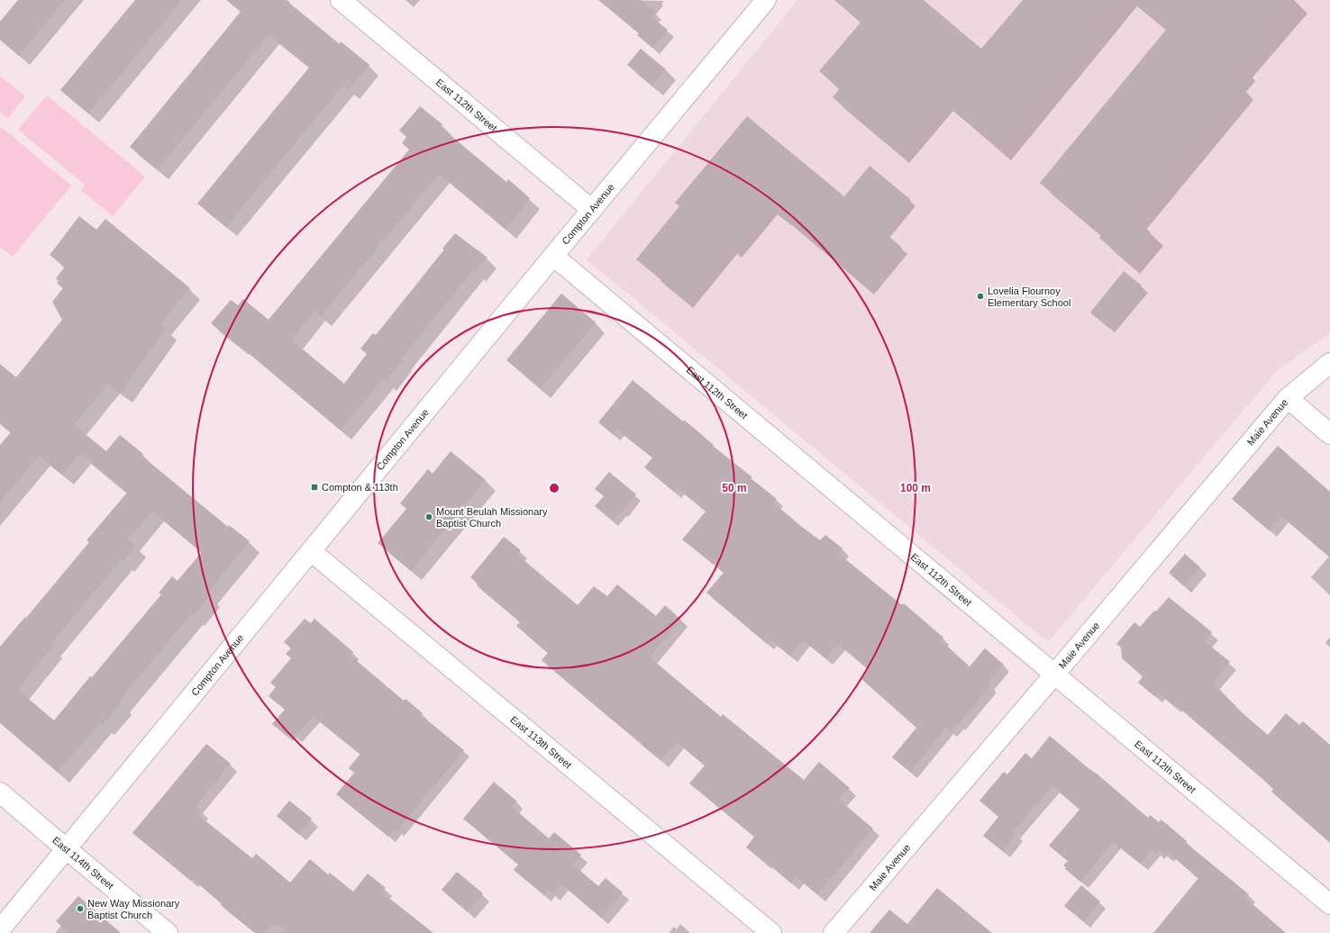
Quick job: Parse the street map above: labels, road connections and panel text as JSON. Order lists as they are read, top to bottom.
{
  "streets": {
    "street": [
      "East 112th Street",
      "Compton Avenue",
      "Maie Avenue",
      "East 113th Street",
      "East 114th Street"
    ]
  },
  "crossings": [
    ["East 112th Street", "Compton Avenue"],
    ["East 112th Street", "Maie Avenue"],
    ["Compton Avenue", "East 113th Street"],
    ["Compton Avenue", "East 114th Street"]
  ],
  "places": {
    "other": ["Lovelia Flournoy Elementary School", "Mount Beulah Missionary Baptist Church", "New Way Missionary Baptist Church"],
    "transit": ["Compton & 113th"]
  },
  "rings": ["50 m", "100 m"]
}
